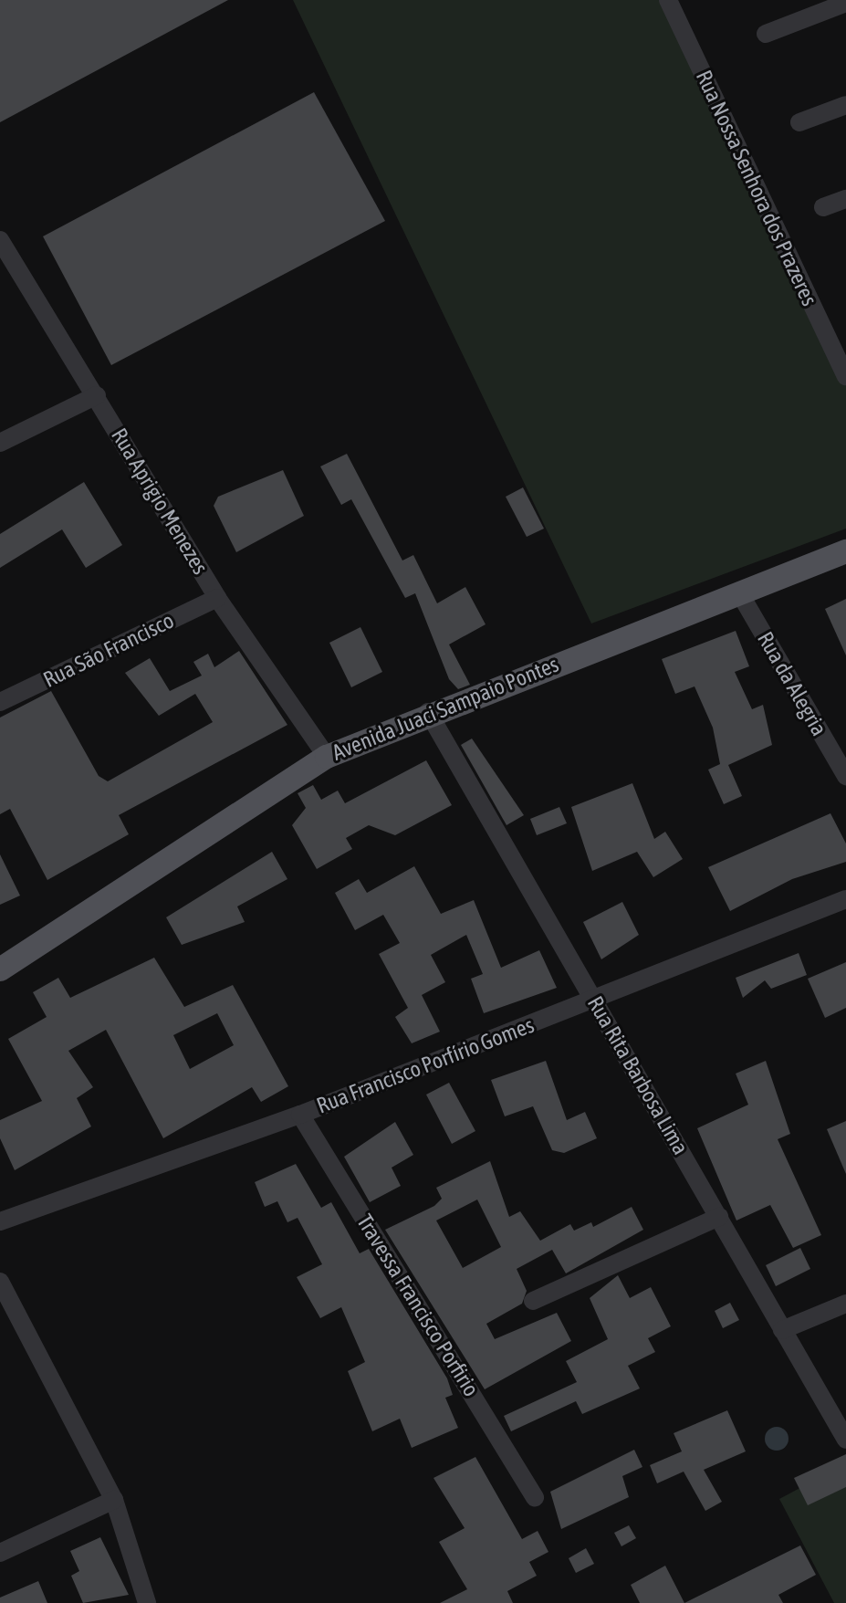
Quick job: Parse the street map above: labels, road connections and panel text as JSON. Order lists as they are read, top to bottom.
{
  "streets": {
    "main road": ["Avenida Juaci Sampaio Pontes"],
    "street": [
      "Rua Nossa Senhora dos Prazeres",
      "Rua Aprigio Menezes",
      "Rua São Francisco",
      "Rua da Alegria",
      "Rua Francisco Porfírio Gomes",
      "Rua Rita Barbosa Lima",
      "Travessa Francisco Porfirio"
    ]
  },
  "crossings": [
    ["Rua Aprigio Menezes", "Rua São Francisco"],
    ["Rua Aprigio Menezes", "Avenida Juaci Sampaio Pontes"],
    ["Rua da Alegria", "Avenida Juaci Sampaio Pontes"],
    ["Avenida Juaci Sampaio Pontes", "Rua Rita Barbosa Lima"],
    ["Rua Francisco Porfírio Gomes", "Rua Rita Barbosa Lima"],
    ["Rua Francisco Porfírio Gomes", "Travessa Francisco Porfirio"]
  ]
}
